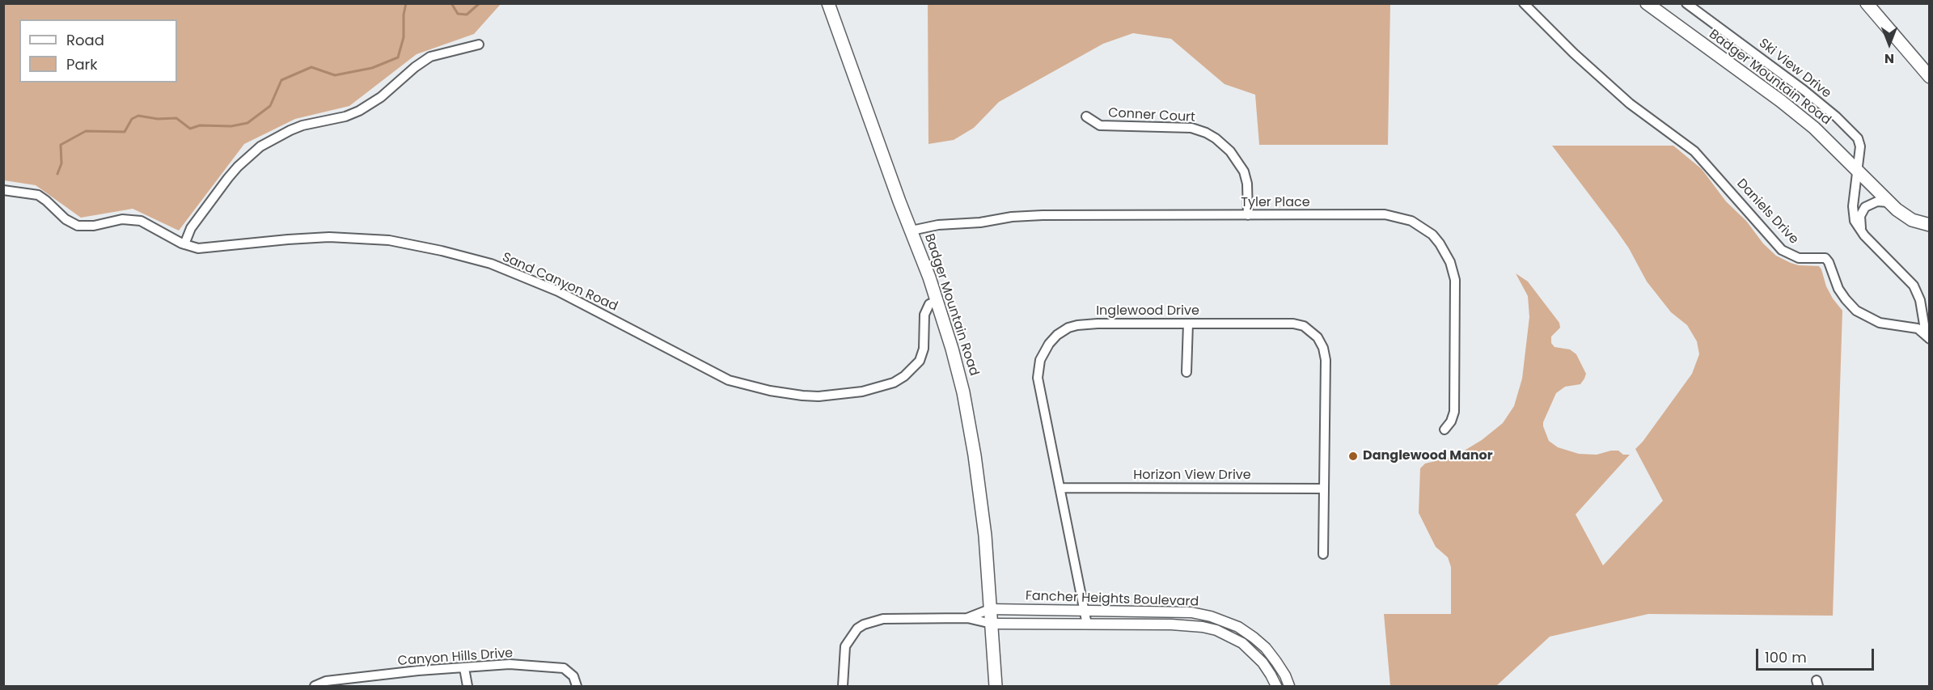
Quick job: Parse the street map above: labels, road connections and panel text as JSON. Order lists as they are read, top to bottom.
{
  "streets": {
    "main road": ["Badger Mountain Road"],
    "street": [
      "Ski View Drive",
      "Conner Court",
      "Tyler Place",
      "Daniels Drive",
      "Sand Canyon Road",
      "Inglewood Drive",
      "Horizon View Drive",
      "Fancher Heights Boulevard",
      "Canyon Hills Drive"
    ]
  },
  "crossings": [
    ["Ski View Drive", "Badger Mountain Road"],
    ["Ski View Drive", "Daniels Drive"],
    ["Badger Mountain Road", "Tyler Place"],
    ["Badger Mountain Road", "Daniels Drive"],
    ["Badger Mountain Road", "Sand Canyon Road"],
    ["Badger Mountain Road", "Fancher Heights Boulevard"],
    ["Conner Court", "Tyler Place"],
    ["Inglewood Drive", "Horizon View Drive"],
    ["Inglewood Drive", "Fancher Heights Boulevard"]
  ],
  "places": ["Danglewood Manor"],
  "legend": ["Road", "Park"],
  "scale_bar": "100 m",
  "north": "bottom"
}
